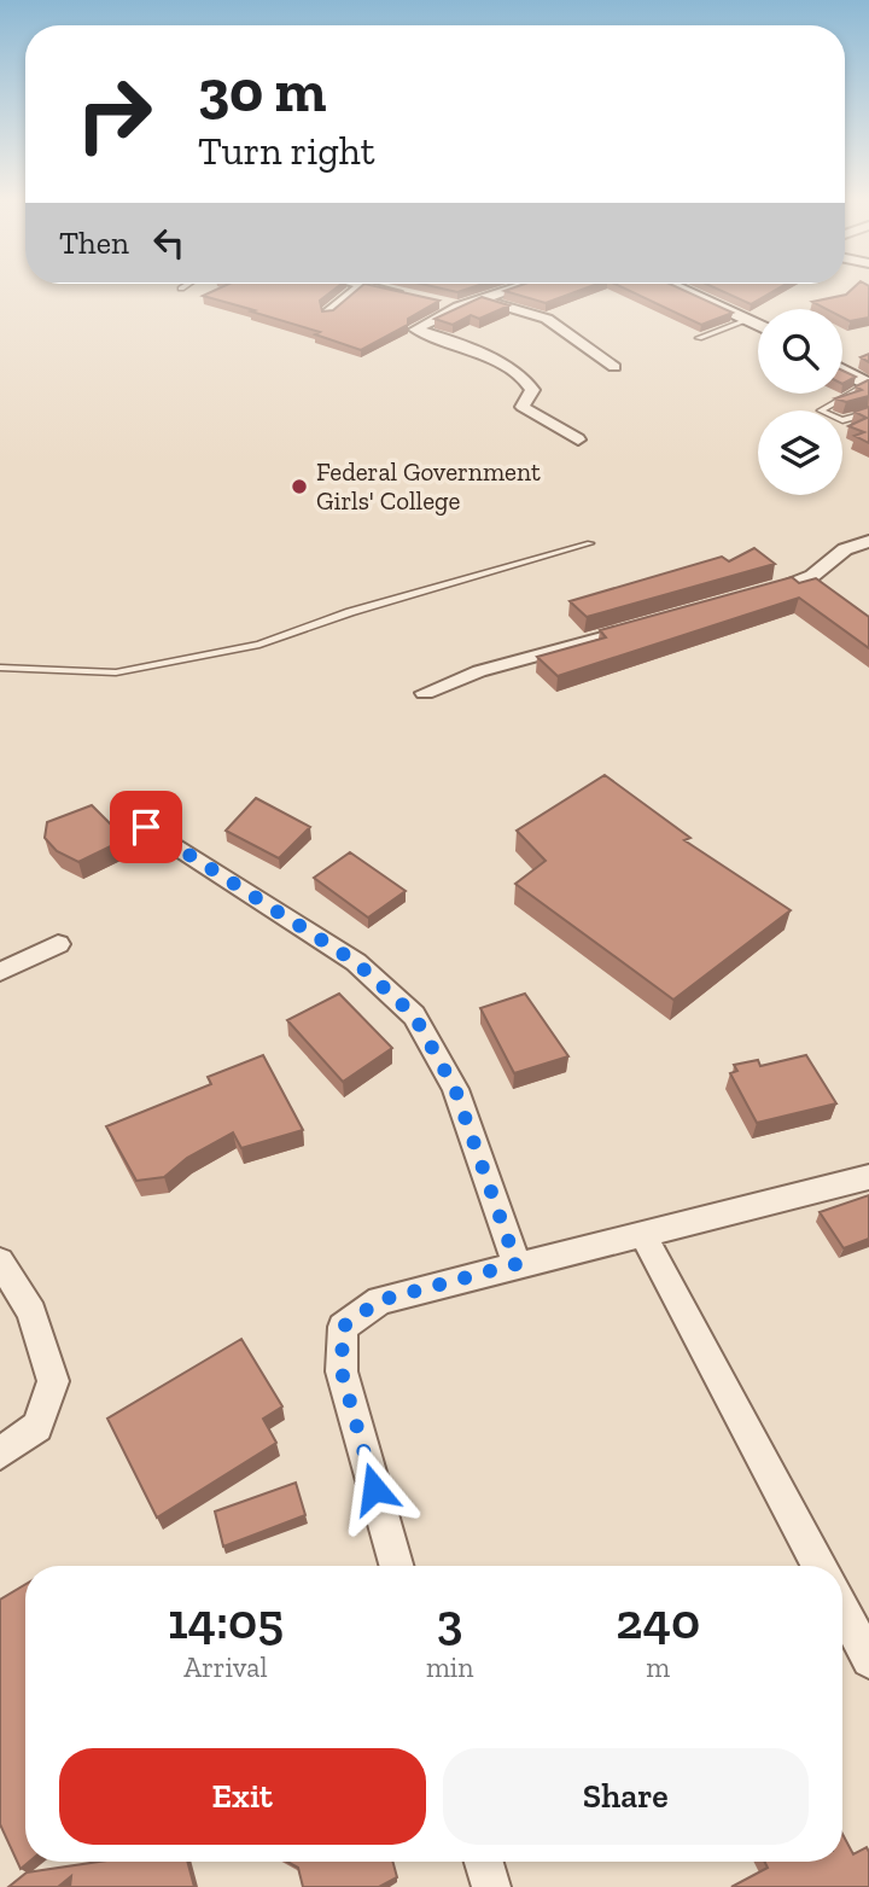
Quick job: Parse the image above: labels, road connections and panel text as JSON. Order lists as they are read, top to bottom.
{
  "places": ["Federal Government Girls' College"],
  "page": {
    "turn": ["30 m", "Turn right"],
    "then": "Then",
    "eta": [
      "14:05",
      "Arrival",
      "3",
      "min",
      "240",
      "m"
    ],
    "buttons": ["Exit", "Share"]
  }
}
